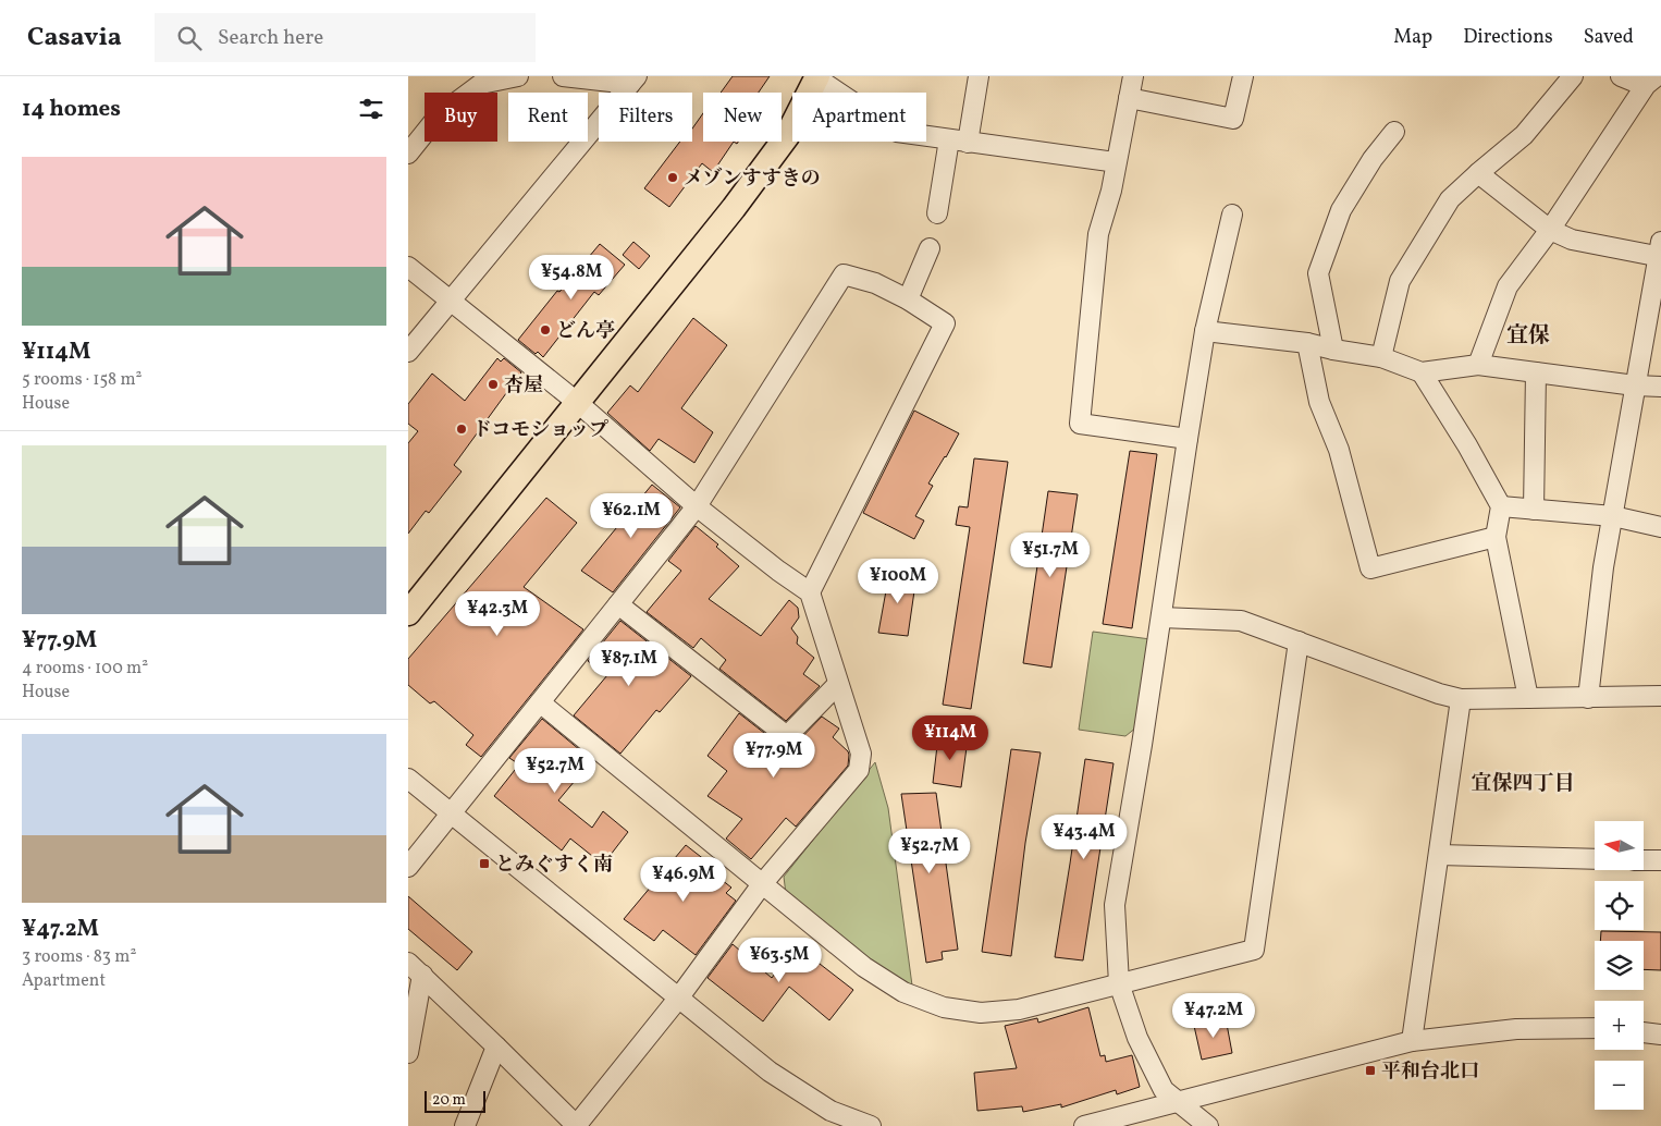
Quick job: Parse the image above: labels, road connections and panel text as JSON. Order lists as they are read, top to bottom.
{
  "districts": ["宜保", "宜保四丁目"],
  "places": {
    "other": [
      "メゾンすすきの",
      "どん亭",
      "杏屋",
      "ドコモショップ"
    ],
    "transit": ["とみぐすく南", "平和台北口"]
  },
  "scale_bar": "20 m",
  "north": "left",
  "page": {
    "header": "Casavia",
    "search": "Search here",
    "nav": ["Map", "Directions", "Saved"],
    "heading": "14 homes",
    "chip": [
      "Buy",
      "Rent",
      "Filters",
      "New",
      "Apartment"
    ],
    "list": [
      {
        "name": "¥114M",
        "note": "5 rooms · 158 m² · House"
      },
      {
        "name": "¥77.9M",
        "note": "4 rooms · 100 m² · House"
      },
      {
        "name": "¥47.2M",
        "note": "3 rooms · 83 m² · Apartment"
      }
    ],
    "price": [
      "¥54.8M",
      "¥62.1M",
      "¥51.7M",
      "¥100M",
      "¥42.3M",
      "¥87.1M",
      "¥114M",
      "¥77.9M",
      "¥52.7M",
      "¥43.4M",
      "¥52.7M",
      "¥46.9M",
      "¥63.5M",
      "¥47.2M"
    ],
    "map_buttons": ["+", "−"],
    "scale": "20 m"
  }
}
